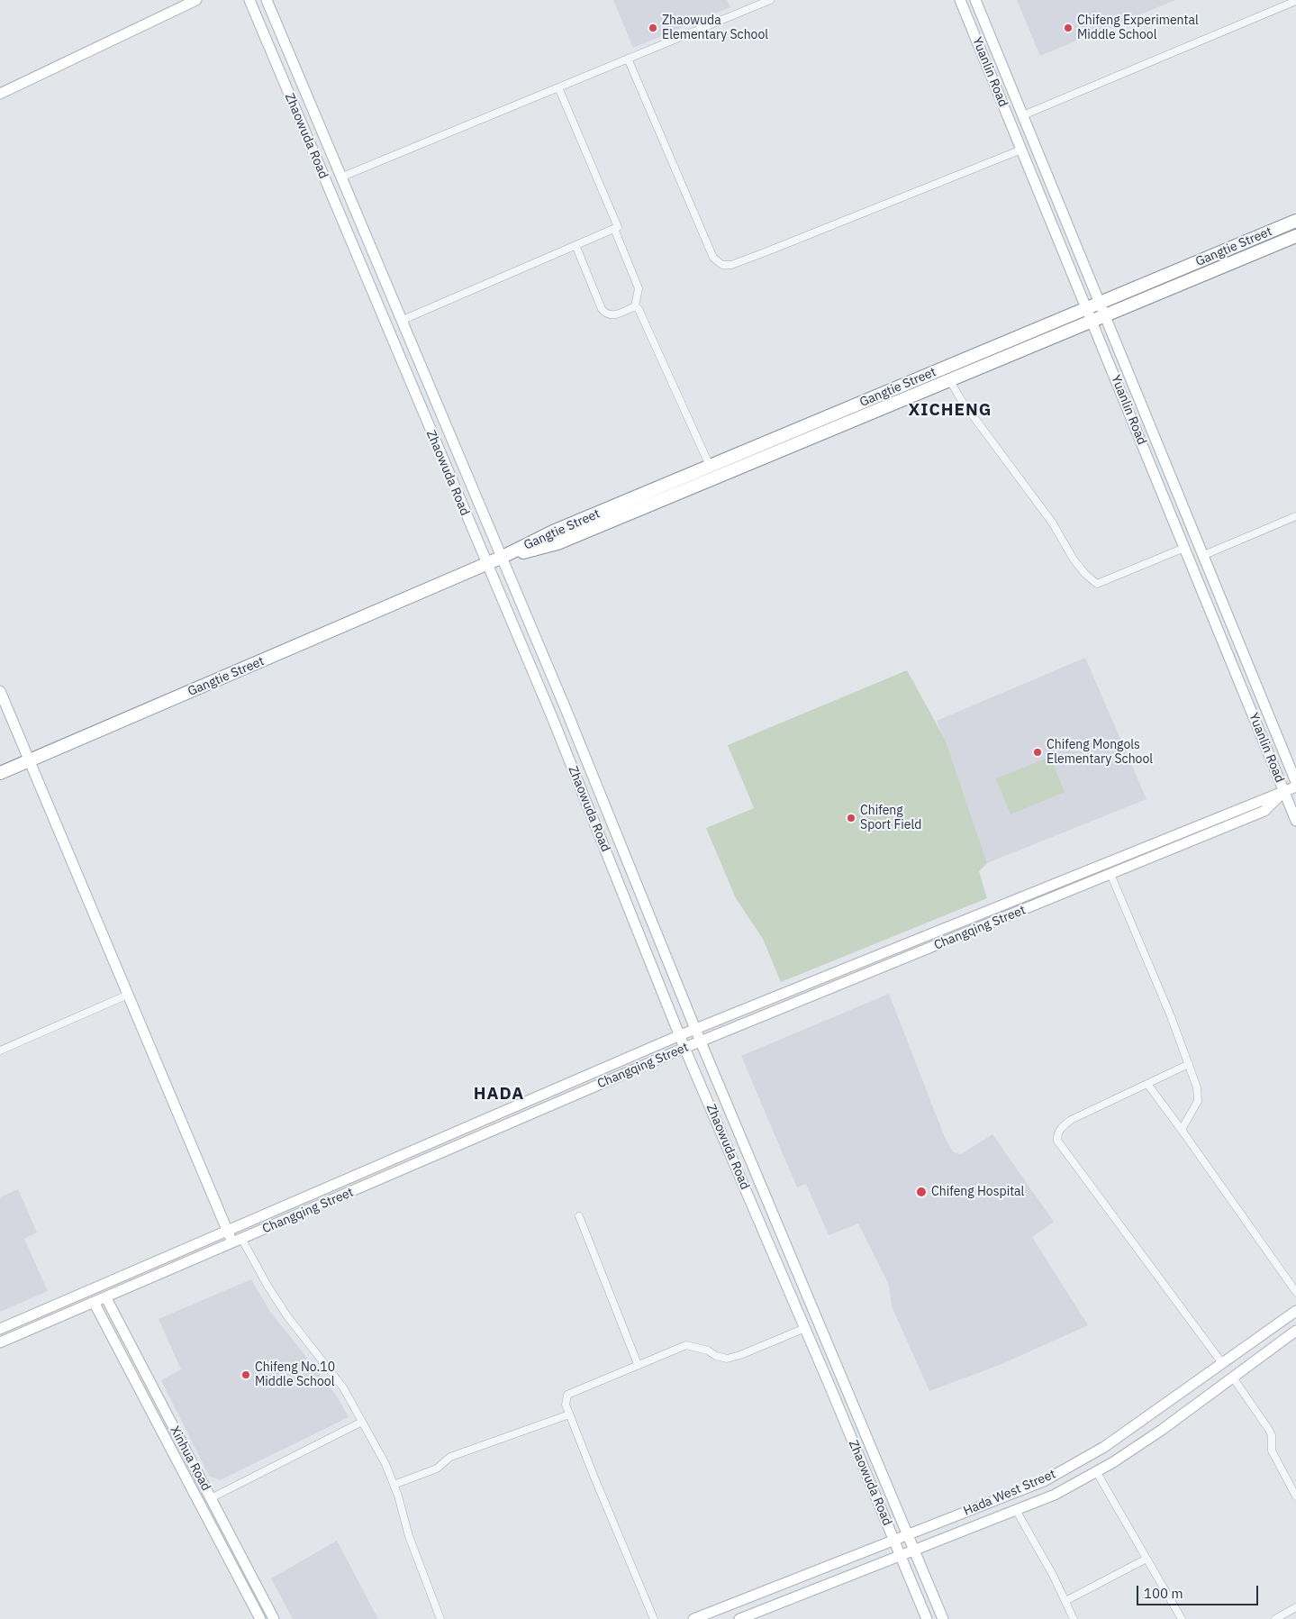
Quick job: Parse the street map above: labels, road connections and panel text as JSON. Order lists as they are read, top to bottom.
{
  "streets": {
    "highway": ["Gangtie Street"],
    "main road": [
      "Yuanlin Road",
      "Zhaowuda Road",
      "Changqing Street",
      "Xinhua Road",
      "Hada West Street"
    ]
  },
  "crossings": [
    ["Yuanlin Road", "Gangtie Street"],
    ["Yuanlin Road", "Changqing Street"],
    ["Zhaowuda Road", "Gangtie Street"],
    ["Zhaowuda Road", "Changqing Street"],
    ["Zhaowuda Road", "Hada West Street"],
    ["Changqing Street", "Xinhua Road"]
  ],
  "districts": ["XICHENG", "HADA"],
  "places": [
    "Zhaowuda Elementary School",
    "Chifeng Experimental Middle School",
    "Chifeng Mongols Elementary School",
    "Chifeng Sport Field",
    "Chifeng Hospital",
    "Chifeng No.10 Middle School"
  ],
  "scale_bar": "100 m"
}
